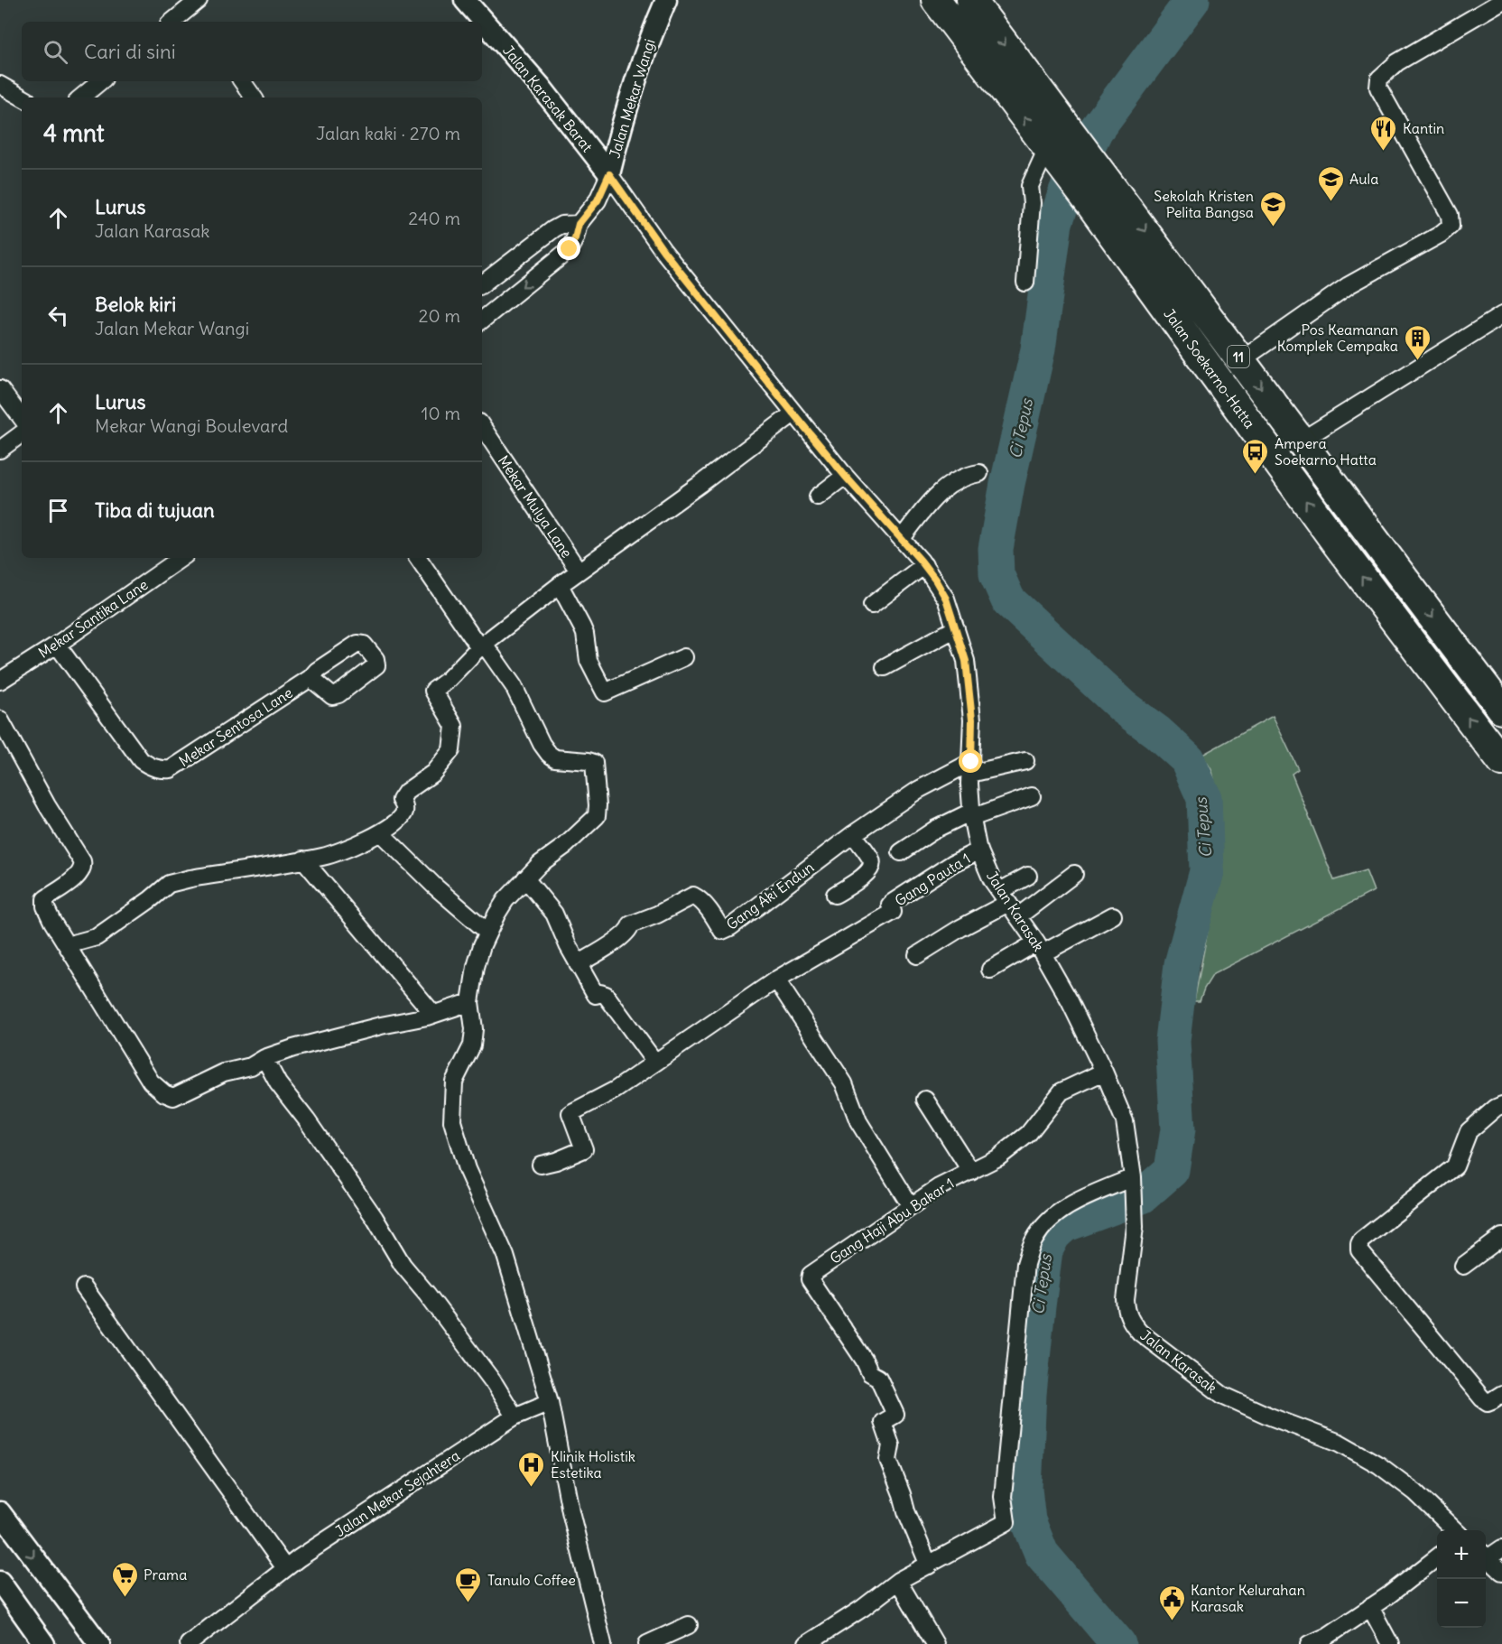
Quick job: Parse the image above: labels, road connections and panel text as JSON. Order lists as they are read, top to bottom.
{
  "streets": {
    "highway": ["11", "Jalan Soekarno-Hatta"],
    "street": [
      "Jalan Karasak Barat",
      "Jalan Mekar Wangi",
      "Mekar Mulya Lane",
      "Mekar Santika Lane",
      "Mekar Sentosa Lane",
      "Gang Pauta 1",
      "Gang Aki Endun",
      "Jalan Karasak",
      "Gang Haji Abu Bakar 1",
      "Jalan Mekar Sejahtera"
    ]
  },
  "crossings": [
    ["Jalan Karasak Barat", "Jalan Mekar Wangi"],
    ["Jalan Karasak Barat", "Jalan Karasak"],
    ["Jalan Mekar Wangi", "Jalan Karasak"],
    ["Mekar Santika Lane", "Mekar Sentosa Lane"],
    ["Gang Pauta 1", "Jalan Karasak"],
    ["Gang Aki Endun", "Jalan Karasak"],
    ["Jalan Karasak", "Gang Haji Abu Bakar 1"]
  ],
  "water": ["Ci Tepus"],
  "places": {
    "restaurant": ["Kantin"],
    "school or university": ["Aula", "Sekolah Kristen Pelita Bangsa"],
    "building": ["Pos Keamanan Komplek Cempaka"],
    "bus stop": ["Ampera Soekarno Hatta"],
    "hospital": ["Klinik Holistik Estetika"],
    "supermarket": ["Prama"],
    "cafe": ["Tanulo Coffee"],
    "public building": ["Kantor Kelurahan Karasak"]
  },
  "page": {
    "search": "Cari di sini",
    "heading": ["4 mnt", "Jalan kaki · 270 m"],
    "list": [
      ["Lurus", "Jalan Karasak", "240 m"],
      ["Belok kiri", "Jalan Mekar Wangi", "20 m"],
      ["Lurus", "Mekar Wangi Boulevard", "10 m"],
      "Tiba di tujuan"
    ],
    "map_buttons": ["+", "−"]
  }
}
